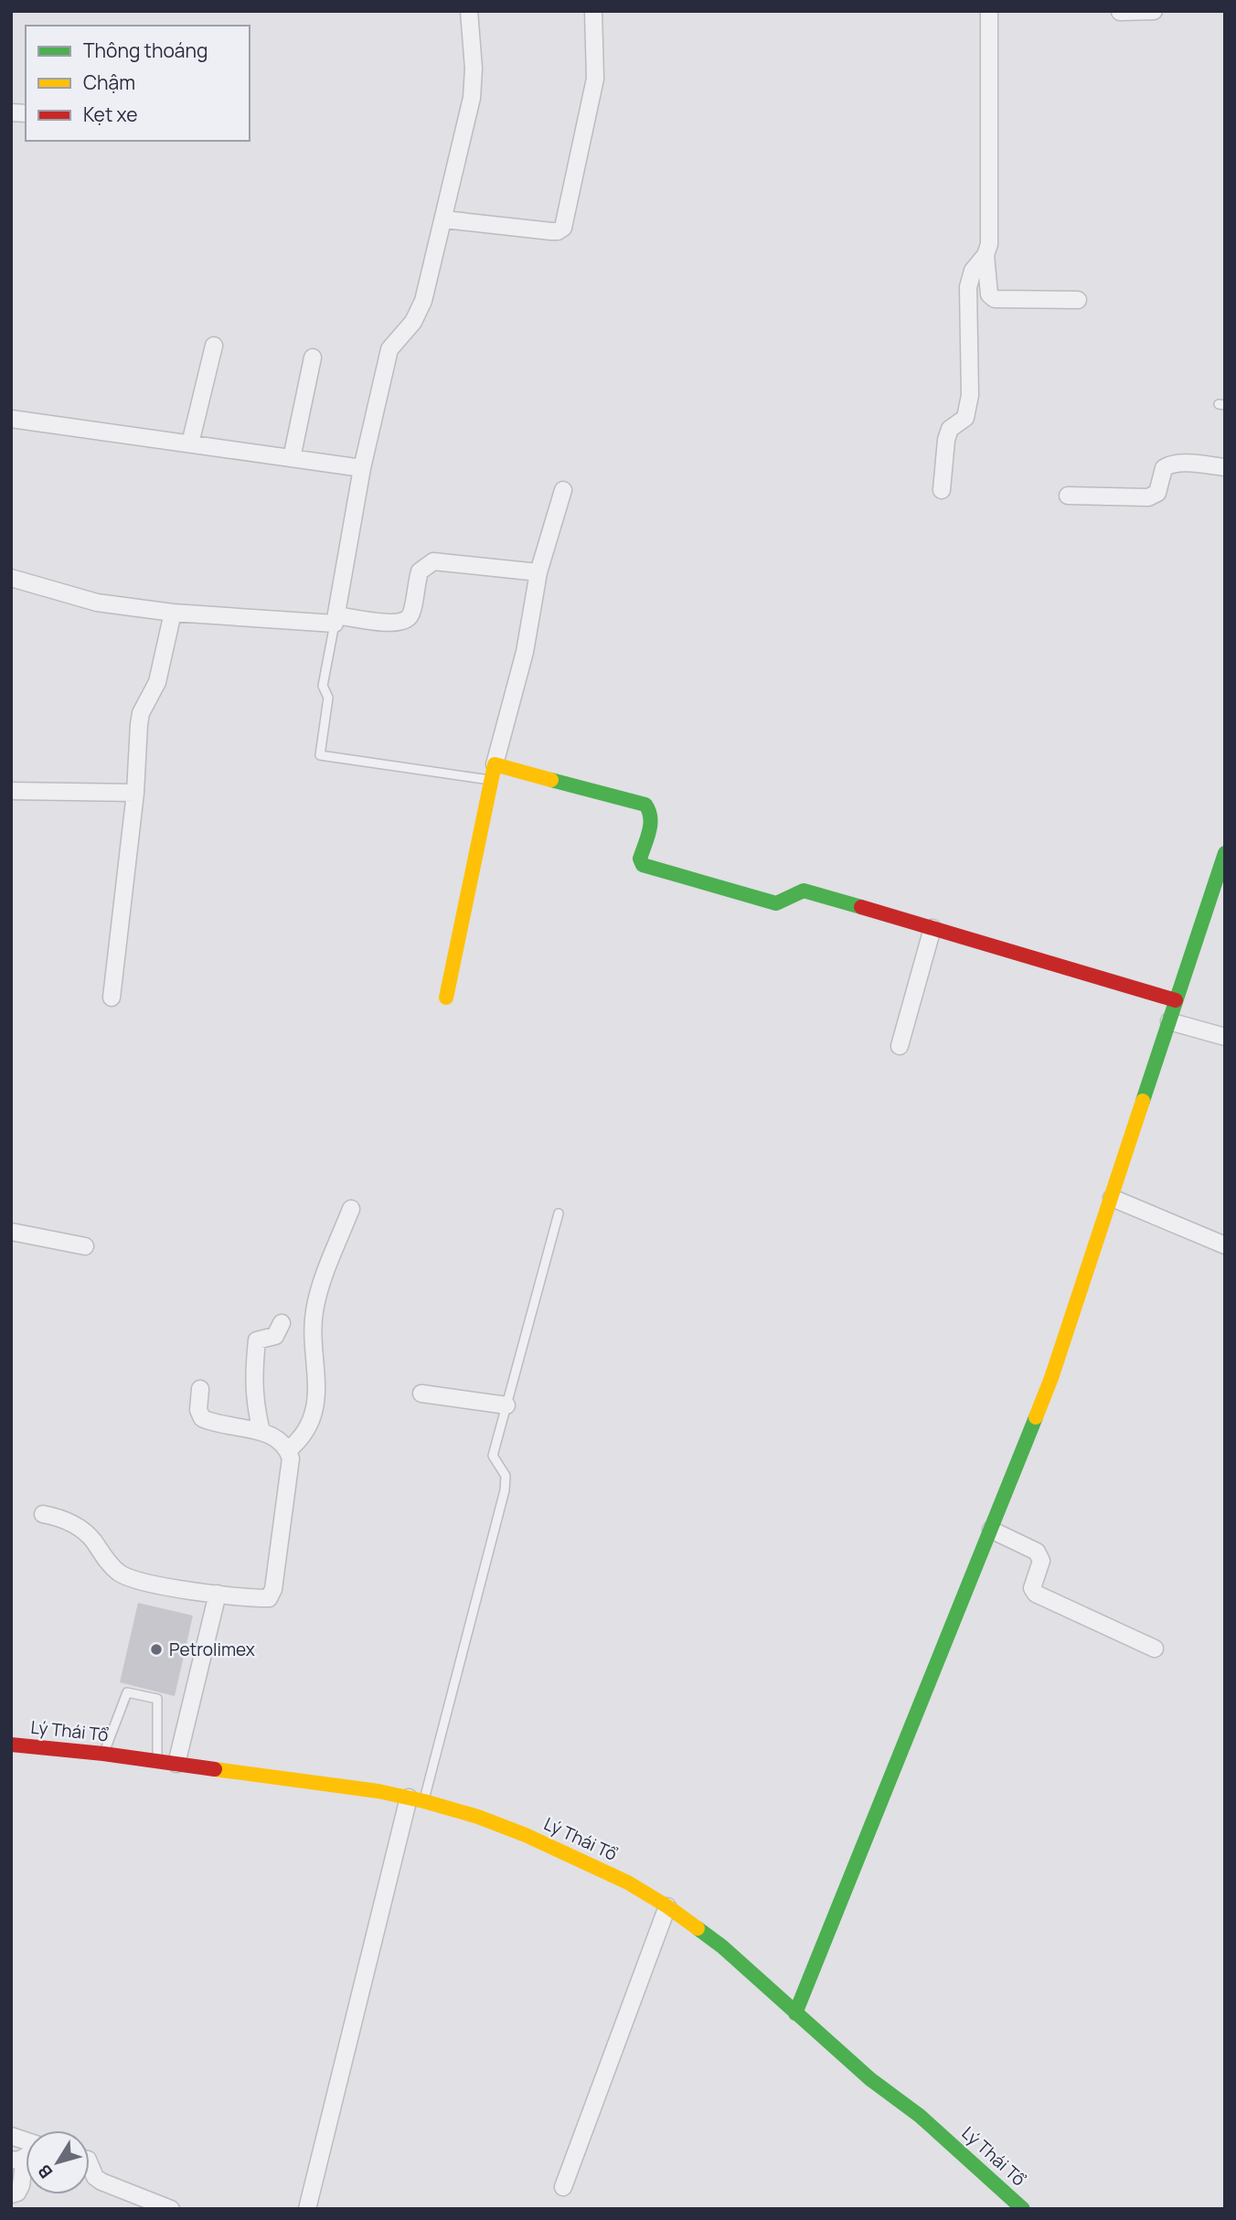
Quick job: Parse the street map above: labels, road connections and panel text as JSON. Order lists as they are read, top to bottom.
{
  "streets": {
    "street": ["Lý Thái Tổ"]
  },
  "places": ["Petrolimex"],
  "legend": ["Thông thoáng", "Chậm", "Kẹt xe"],
  "north": "bottom left"
}
